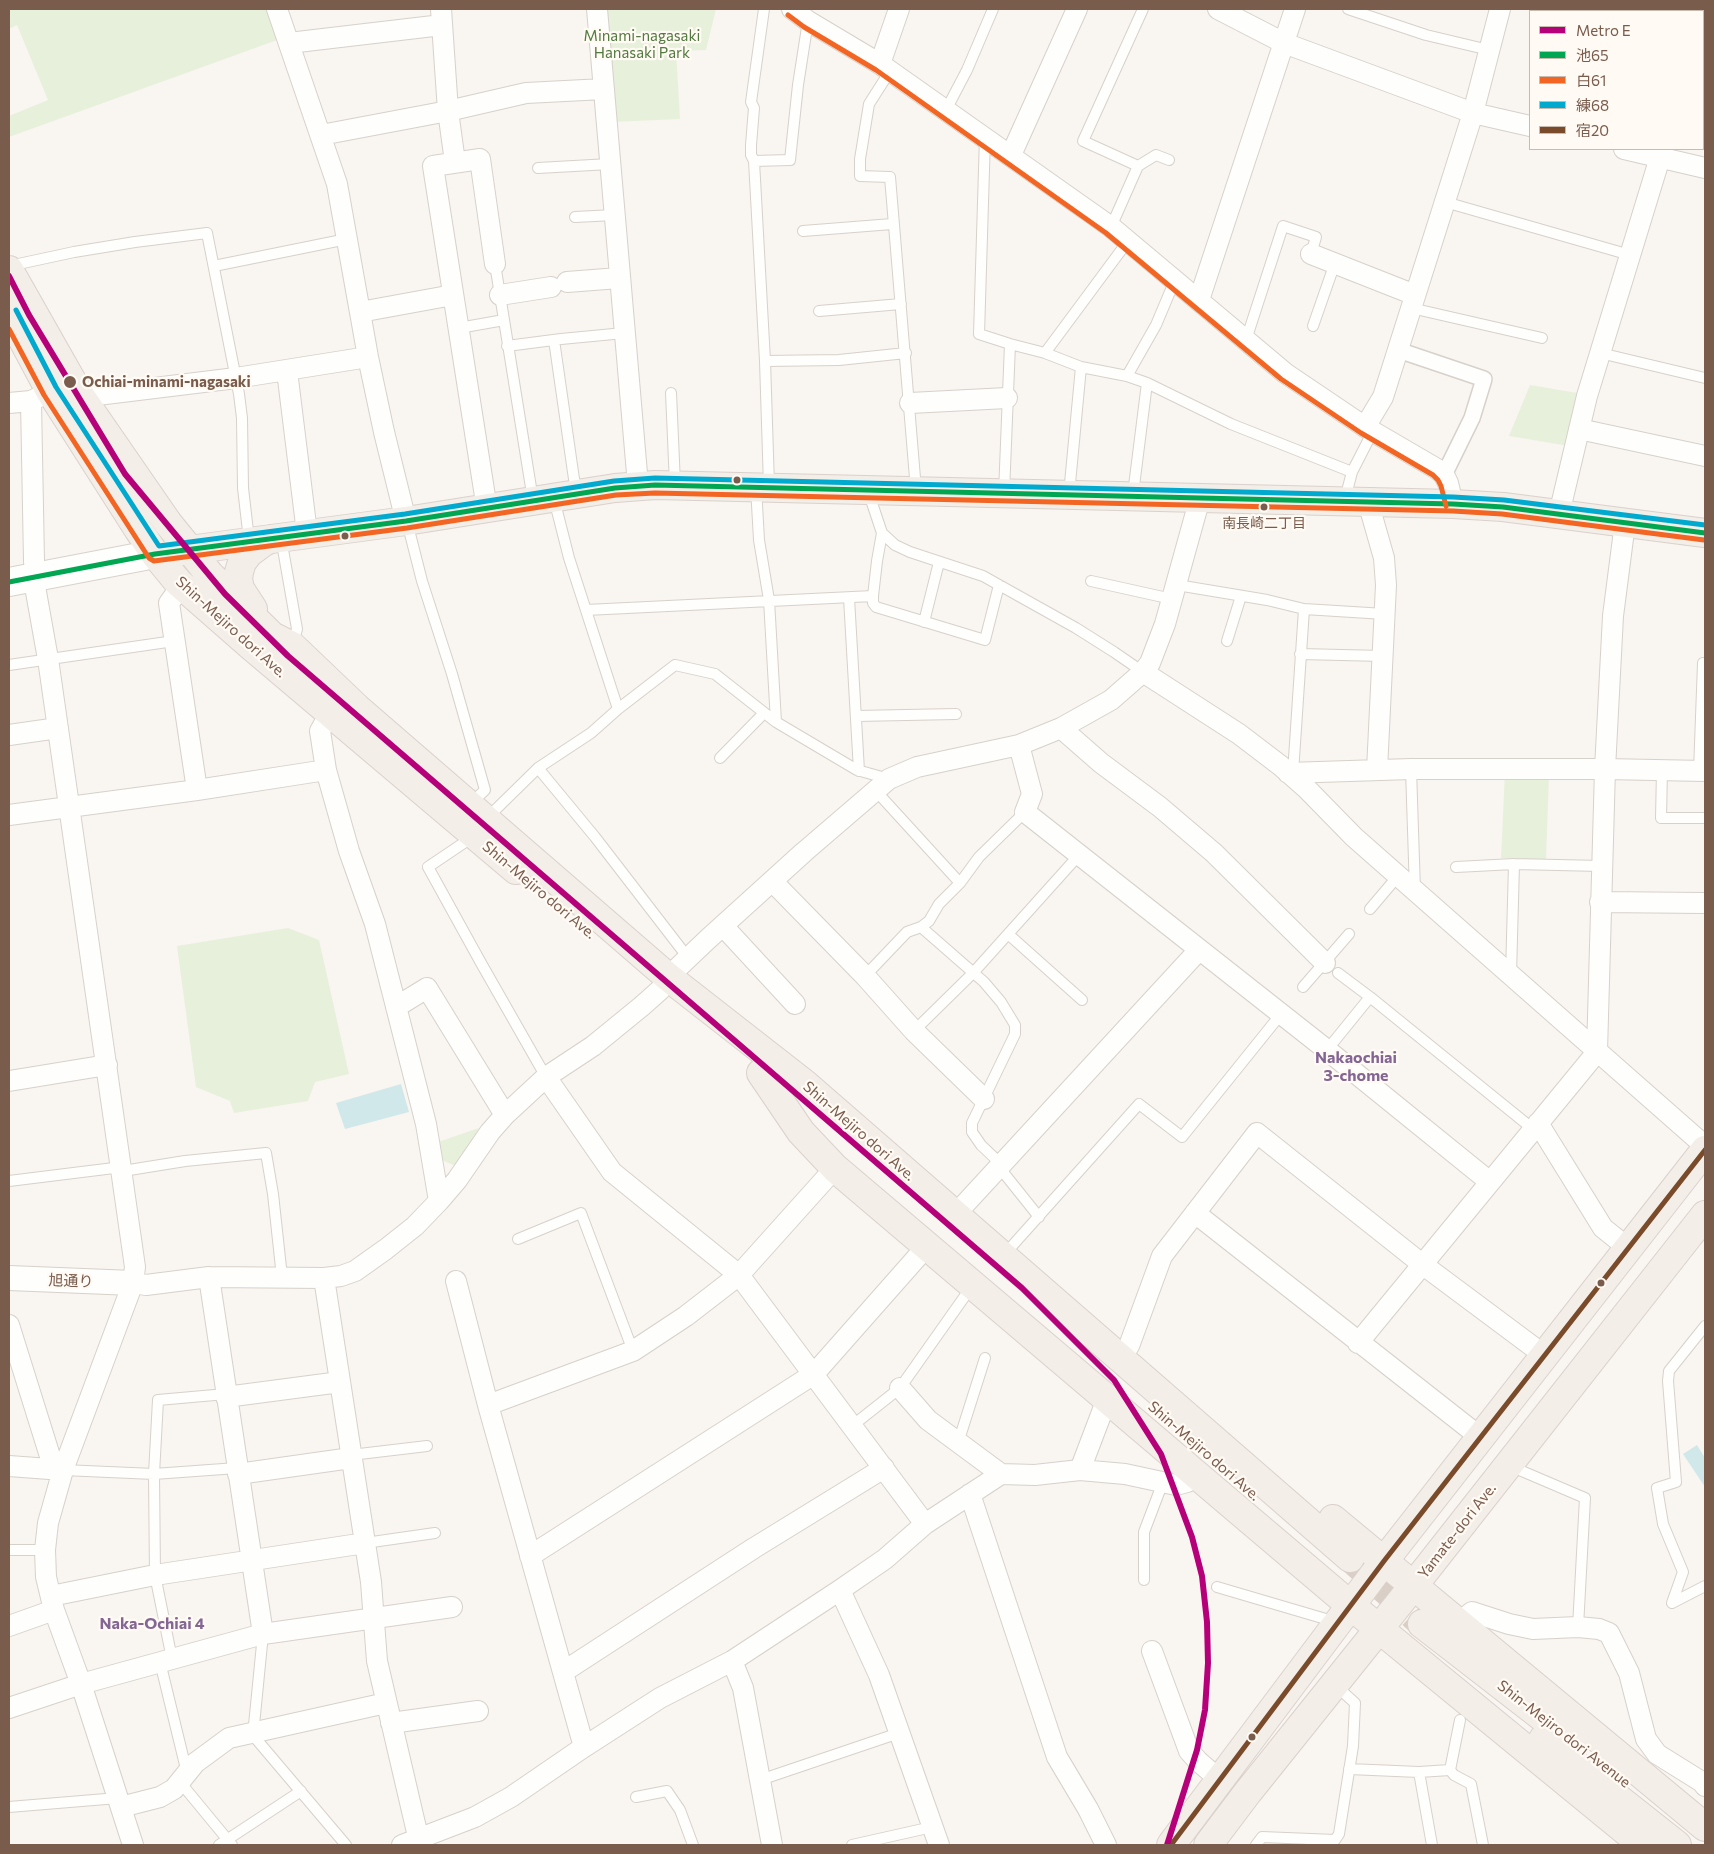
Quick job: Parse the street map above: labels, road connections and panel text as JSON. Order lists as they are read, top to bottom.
{
  "streets": {
    "main road": ["Shin-Mejiro dori Ave.", "Yamate-dori Ave.", "Shin-Mejiro dori Avenue"],
    "street": ["旭通り"]
  },
  "districts": ["Nakaochiai 3-chome", "Naka-Ochiai 4"],
  "parks": ["Minami-nagasaki Hanasaki Park"],
  "places": ["Ochiai-minami-nagasaki", "南長崎二丁目"],
  "lines": [
    "transit line 白61",
    "metro line E",
    "transit line 練68",
    "transit line 池65",
    "transit line 宿20"
  ],
  "legend": [
    "Metro E",
    "池65",
    "白61",
    "練68",
    "宿20"
  ]
}
